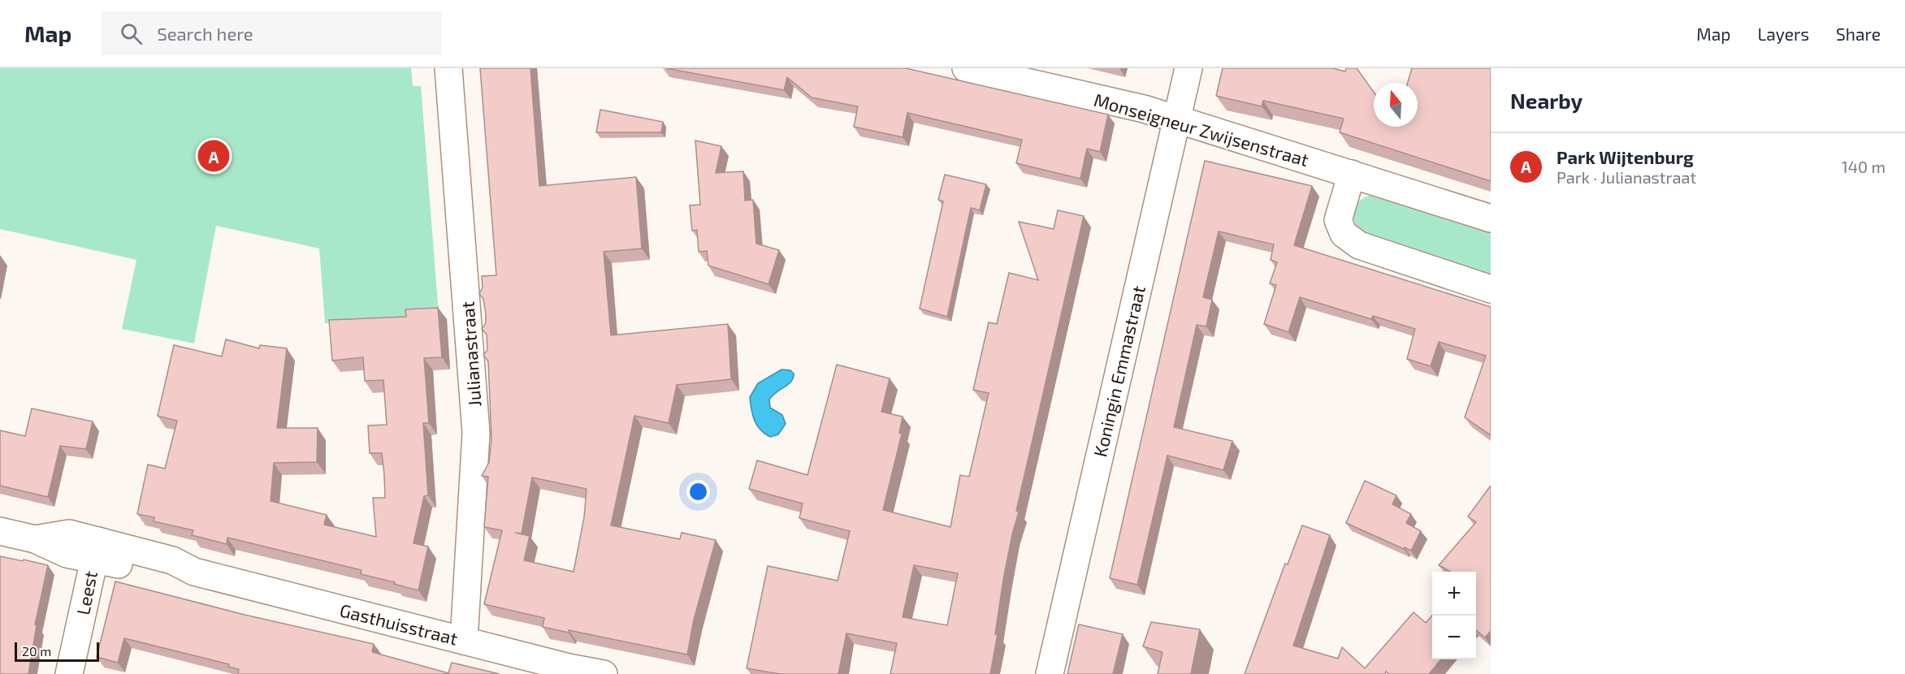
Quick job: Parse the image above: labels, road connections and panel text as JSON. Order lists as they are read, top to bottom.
{
  "streets": {
    "street": [
      "Monseigneur Zwijsenstraat",
      "Julianastraat",
      "Koningin Emmastraat",
      "Leest",
      "Gasthuisstraat"
    ]
  },
  "crossings": [
    ["Monseigneur Zwijsenstraat", "Koningin Emmastraat"],
    ["Julianastraat", "Gasthuisstraat"],
    ["Leest", "Gasthuisstraat"]
  ],
  "scale_bar": "20 m",
  "north": "top",
  "page": {
    "header": "Map",
    "search": "Search here",
    "nav": ["Map", "Layers", "Share"],
    "heading": "Nearby",
    "list": [
      {
        "mark": "A",
        "name": "Park Wijtenburg",
        "note": "Park · Julianastraat",
        "value": "140 m"
      }
    ],
    "pins": "A",
    "map_buttons": ["+", "−"],
    "scale": "20 m"
  }
}
